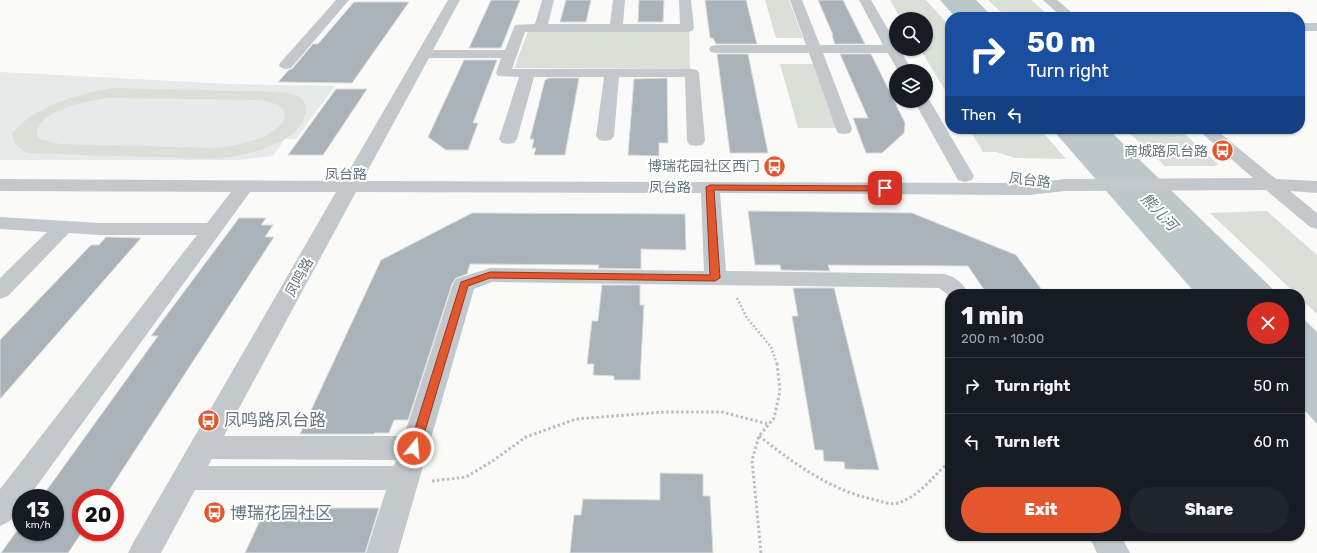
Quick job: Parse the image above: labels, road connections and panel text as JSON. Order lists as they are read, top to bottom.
{
  "streets": {
    "street": ["凤台路", "凤鸣路"]
  },
  "crossings": [
    ["凤台路", "凤鸣路"]
  ],
  "water": ["熊儿河"],
  "places": {
    "bus stop": [
      "商城路凤台路",
      "博瑞花园社区西门",
      "凤鸣路凤台路",
      "博瑞花园社区"
    ]
  },
  "page": {
    "turn": ["50 m", "Turn right"],
    "then": "Then",
    "heading": ["1 min", "200 m · 10:00"],
    "list": [
      {
        "name": "Turn right",
        "value": "50 m"
      },
      {
        "name": "Turn left",
        "value": "60 m"
      }
    ],
    "buttons": ["Exit", "Share"],
    "speed": "13 km/h",
    "limit": "20"
  }
}
